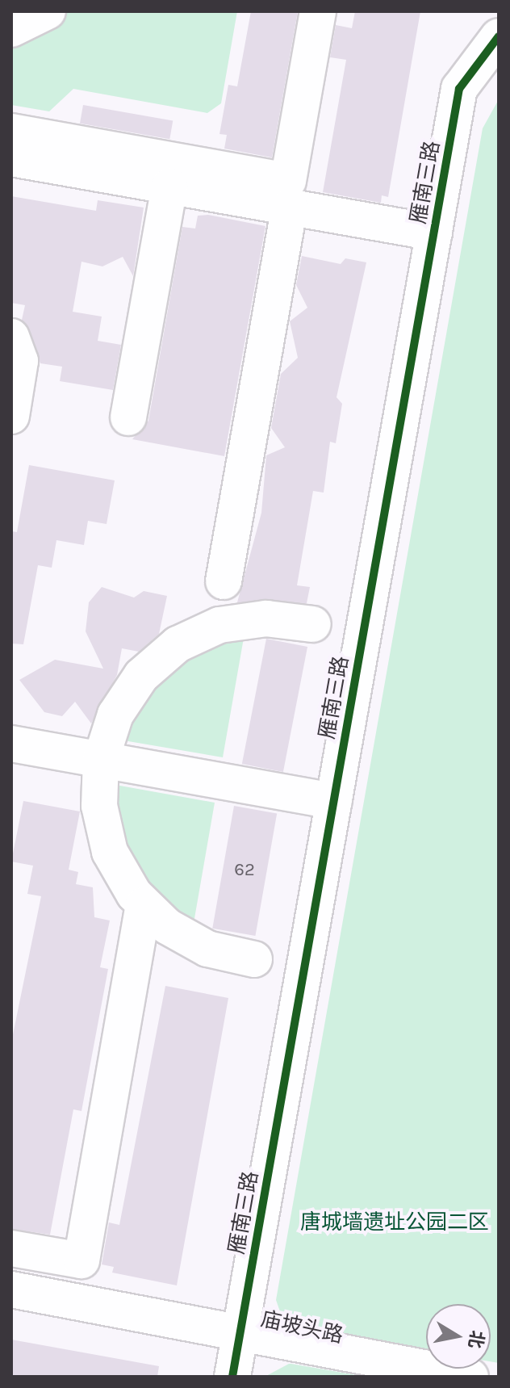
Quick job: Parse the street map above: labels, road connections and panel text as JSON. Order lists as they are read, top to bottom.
{
  "streets": {
    "street": ["雁南三路", "庙坡头路"]
  },
  "crossings": [
    ["雁南三路", "庙坡头路"]
  ],
  "parks": ["唐城墙遗址公园二区"],
  "house_numbers": ["62"],
  "north": "right"
}
